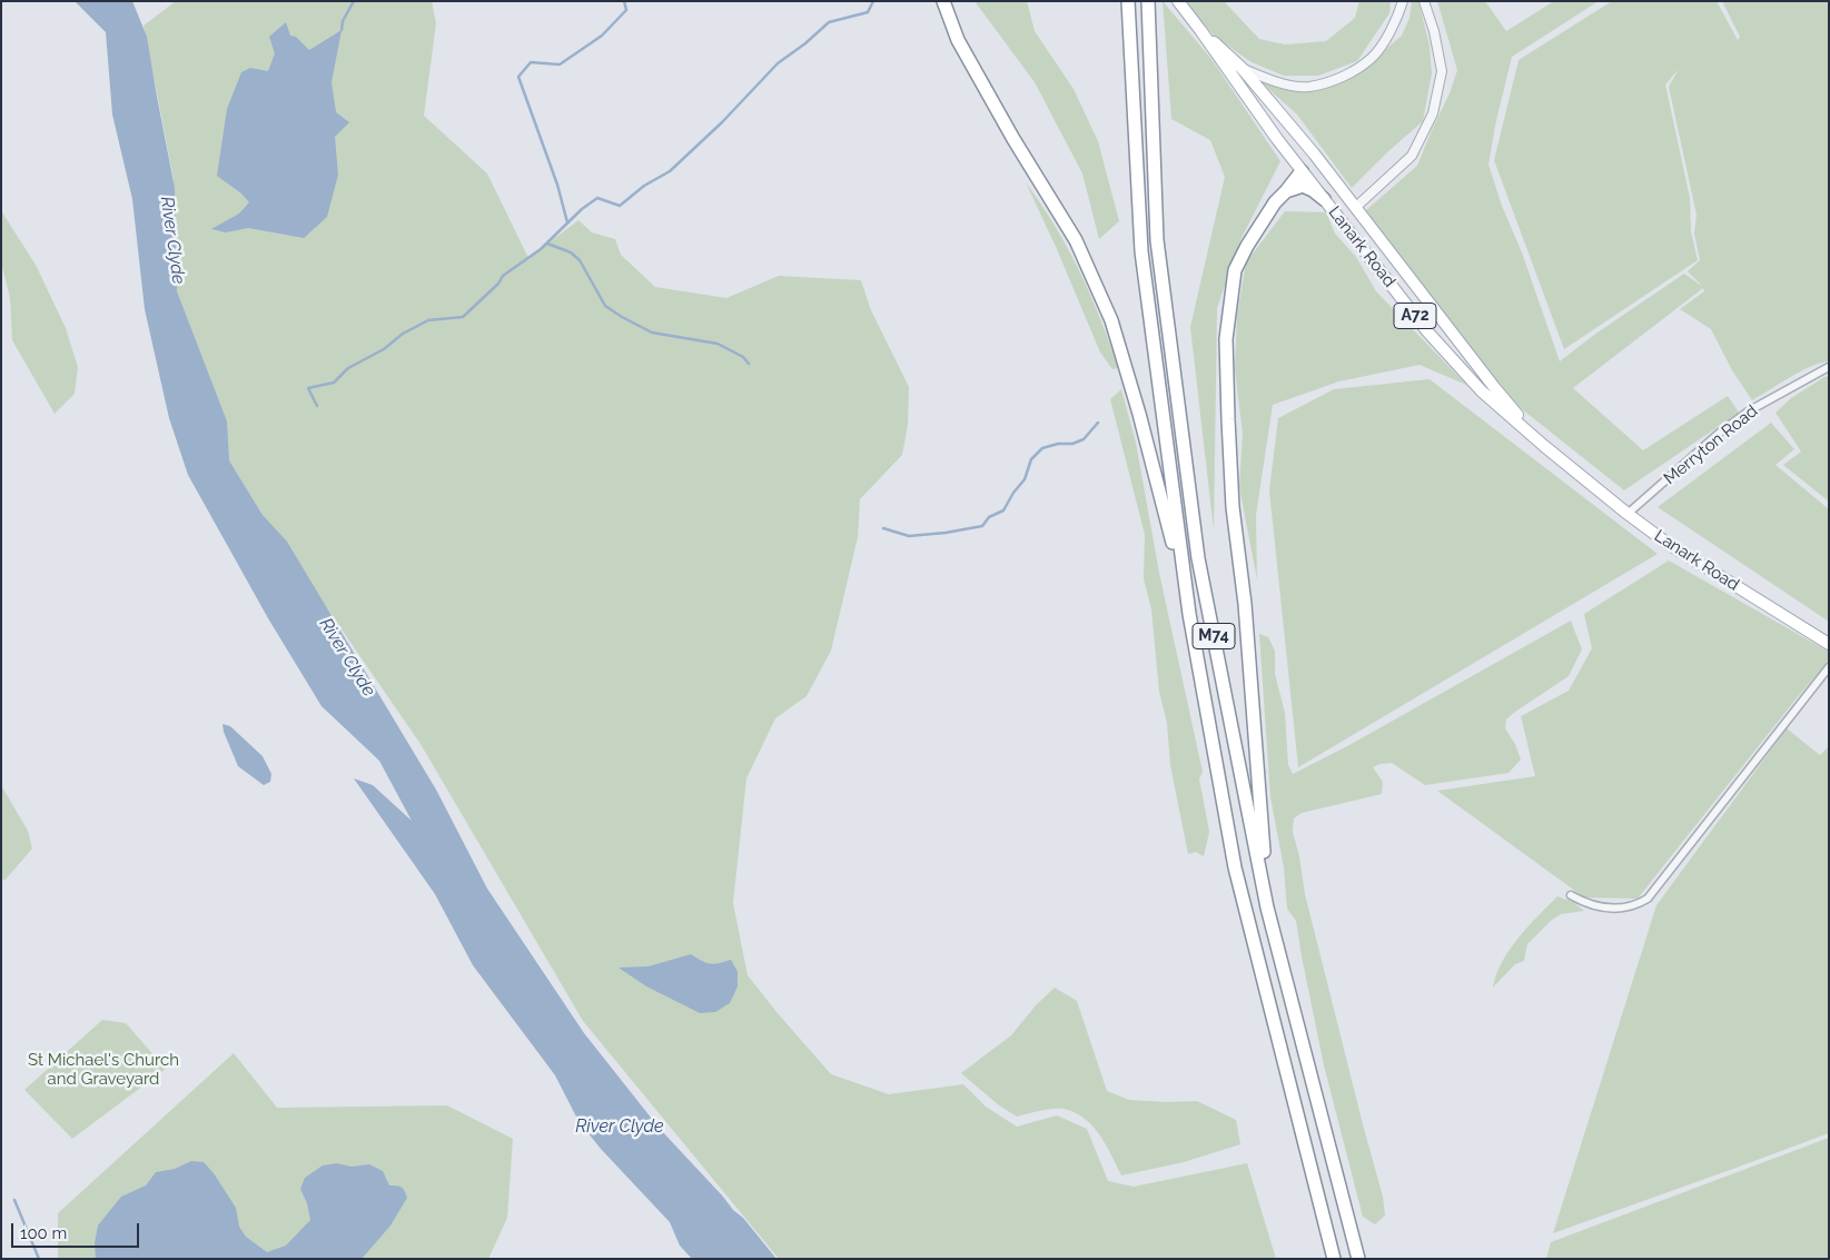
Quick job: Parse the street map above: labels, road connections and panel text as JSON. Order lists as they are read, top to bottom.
{
  "streets": {
    "highway": ["M74"],
    "main road": ["Lanark Road", "A72"],
    "street": ["Merryton Road"]
  },
  "crossings": [
    ["Lanark Road", "A72"],
    ["Lanark Road", "Merryton Road"],
    ["Lanark Road", "M74"],
    ["A72", "M74"]
  ],
  "water": ["River Clyde"],
  "parks": ["St Michael's Church and Graveyard"],
  "scale_bar": "100 m"
}
